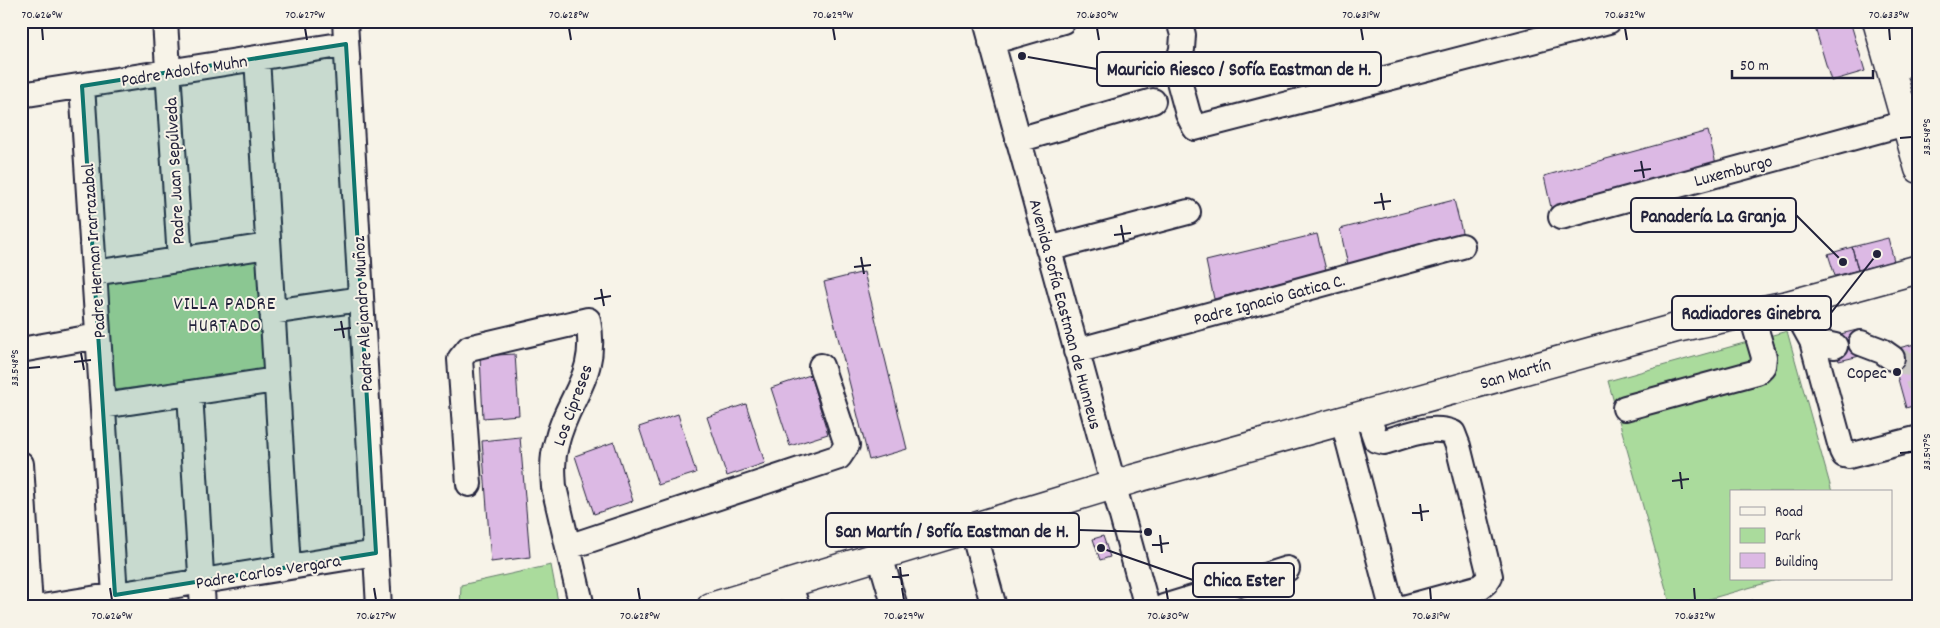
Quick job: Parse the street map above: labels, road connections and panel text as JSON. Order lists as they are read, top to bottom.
{
  "streets": {
    "main road": ["San Martín"],
    "street": [
      "Padre Adolfo Muhn",
      "Luxemburgo",
      "Padre Juan Sepúlveda",
      "Padre Hernan Irarrazabal",
      "Padre Ignacio Gatica C.",
      "Padre Alejandro Muñoz",
      "Avenida Sofía Eastman de Hunneus",
      "Los Cipreses",
      "Padre Carlos Vergara"
    ]
  },
  "crossings": [
    ["Padre Adolfo Muhn", "Padre Juan Sepúlveda"],
    ["Padre Adolfo Muhn", "Padre Hernan Irarrazabal"],
    ["Padre Adolfo Muhn", "Padre Alejandro Muñoz"],
    ["Padre Hernan Irarrazabal", "Padre Carlos Vergara"],
    ["Padre Ignacio Gatica C.", "Avenida Sofía Eastman de Hunneus"],
    ["Padre Alejandro Muñoz", "Padre Carlos Vergara"],
    ["Avenida Sofía Eastman de Hunneus", "San Martín"]
  ],
  "districts": ["VILLA PADRE HURTADO"],
  "places": [
    "Mauricio Riesco / Sofía Eastman de H.",
    "Radiadores Ginebra",
    "Panadería La Granja",
    "Copec",
    "San Martín / Sofía Eastman de H.",
    "Chica Ester"
  ],
  "legend": ["Road", "Park", "Building"],
  "scale_bar": "50 m",
  "coordinates": [
    "70.626°W",
    "70.627°W",
    "70.628°W",
    "70.629°W",
    "70.630°W",
    "70.631°W",
    "70.632°W",
    "70.633°W",
    "33.548°S",
    "33.547°S"
  ]
}
